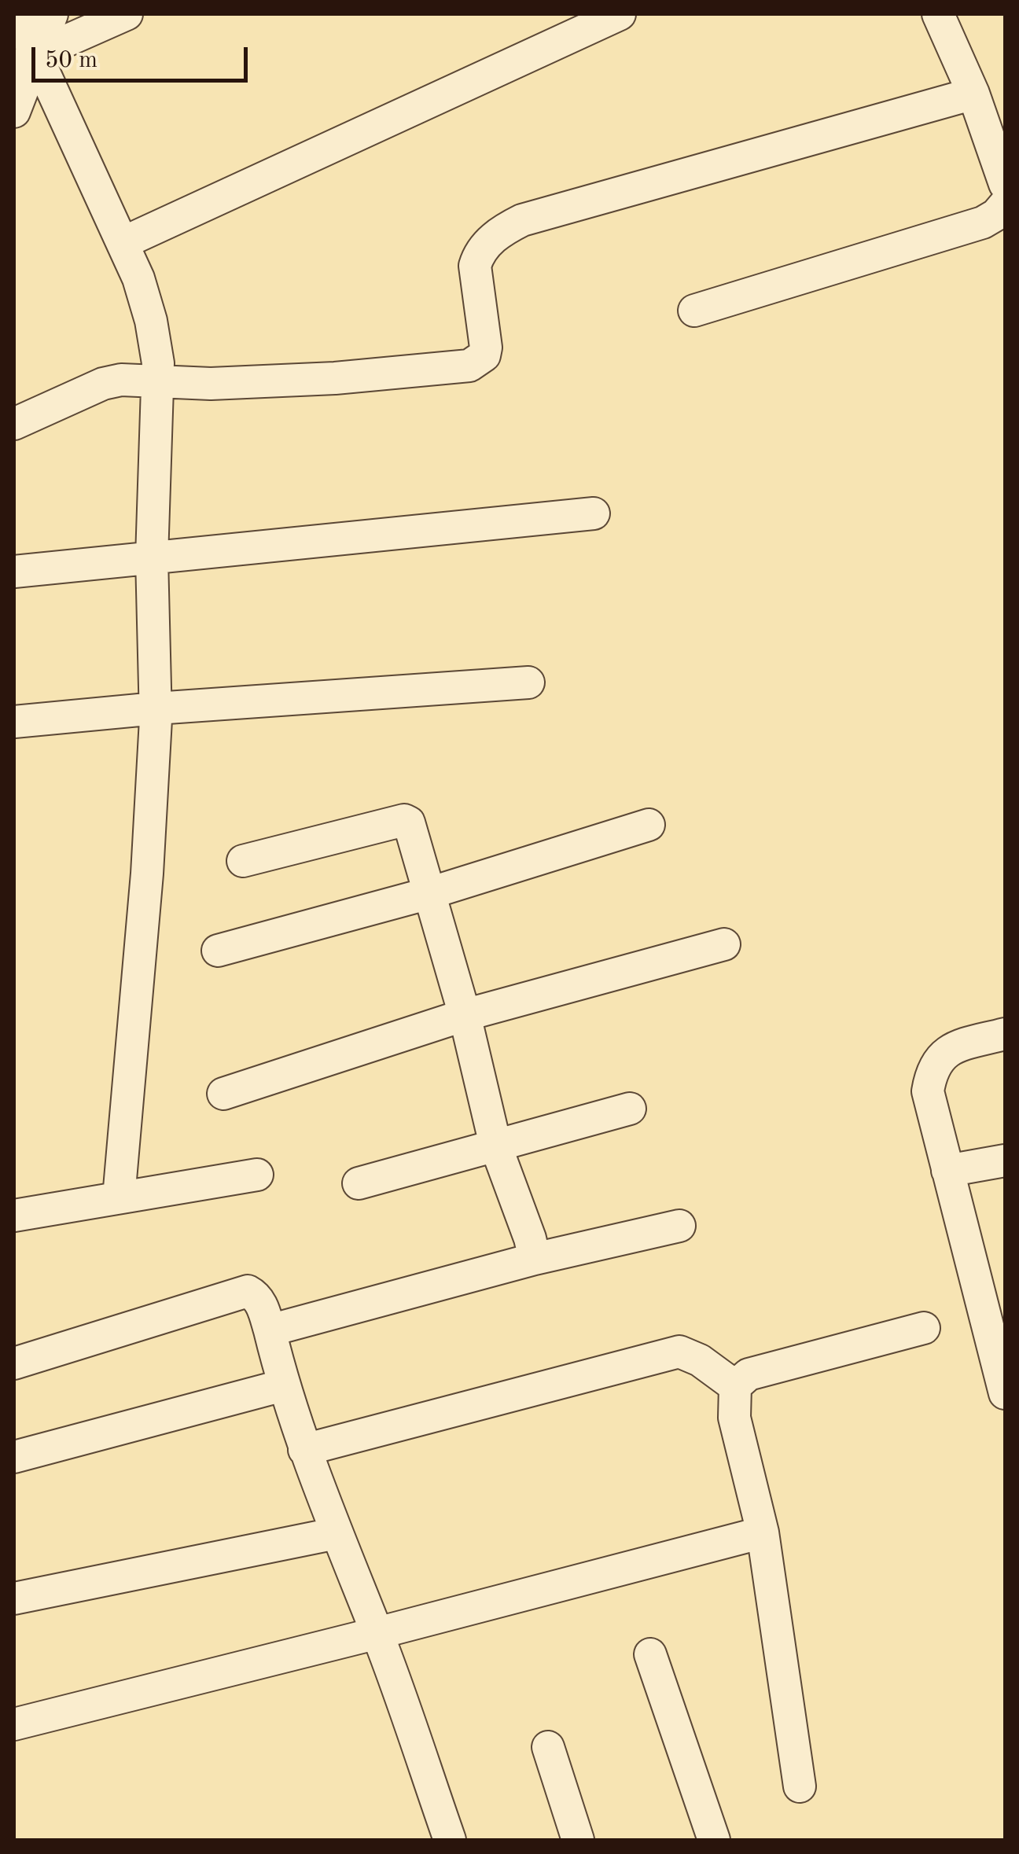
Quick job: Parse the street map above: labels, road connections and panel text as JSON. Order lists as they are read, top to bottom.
{
  "scale_bar": "50 m"
}
